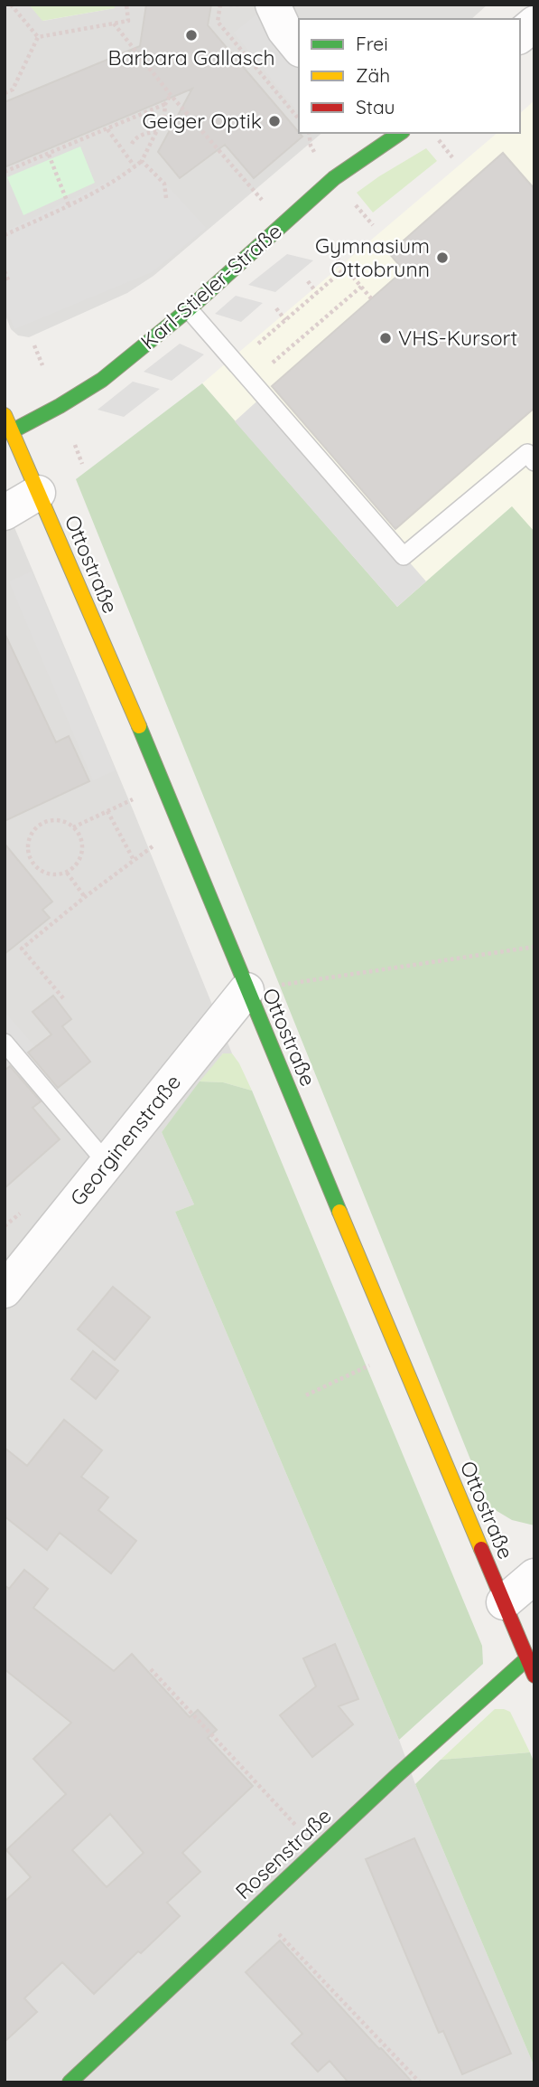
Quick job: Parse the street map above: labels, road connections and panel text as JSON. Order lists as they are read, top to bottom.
{
  "streets": {
    "street": [
      "Karl-Stieler-Straße",
      "Ottostraße",
      "Georginenstraße",
      "Rosenstraße"
    ]
  },
  "crossings": [
    ["Karl-Stieler-Straße", "Ottostraße"],
    ["Ottostraße", "Georginenstraße"],
    ["Ottostraße", "Rosenstraße"]
  ],
  "places": [
    "Barbara Gallasch",
    "Geiger Optik",
    "Gymnasium Ottobrunn",
    "VHS-Kursort"
  ],
  "legend": ["Frei", "Zäh", "Stau"]
}
